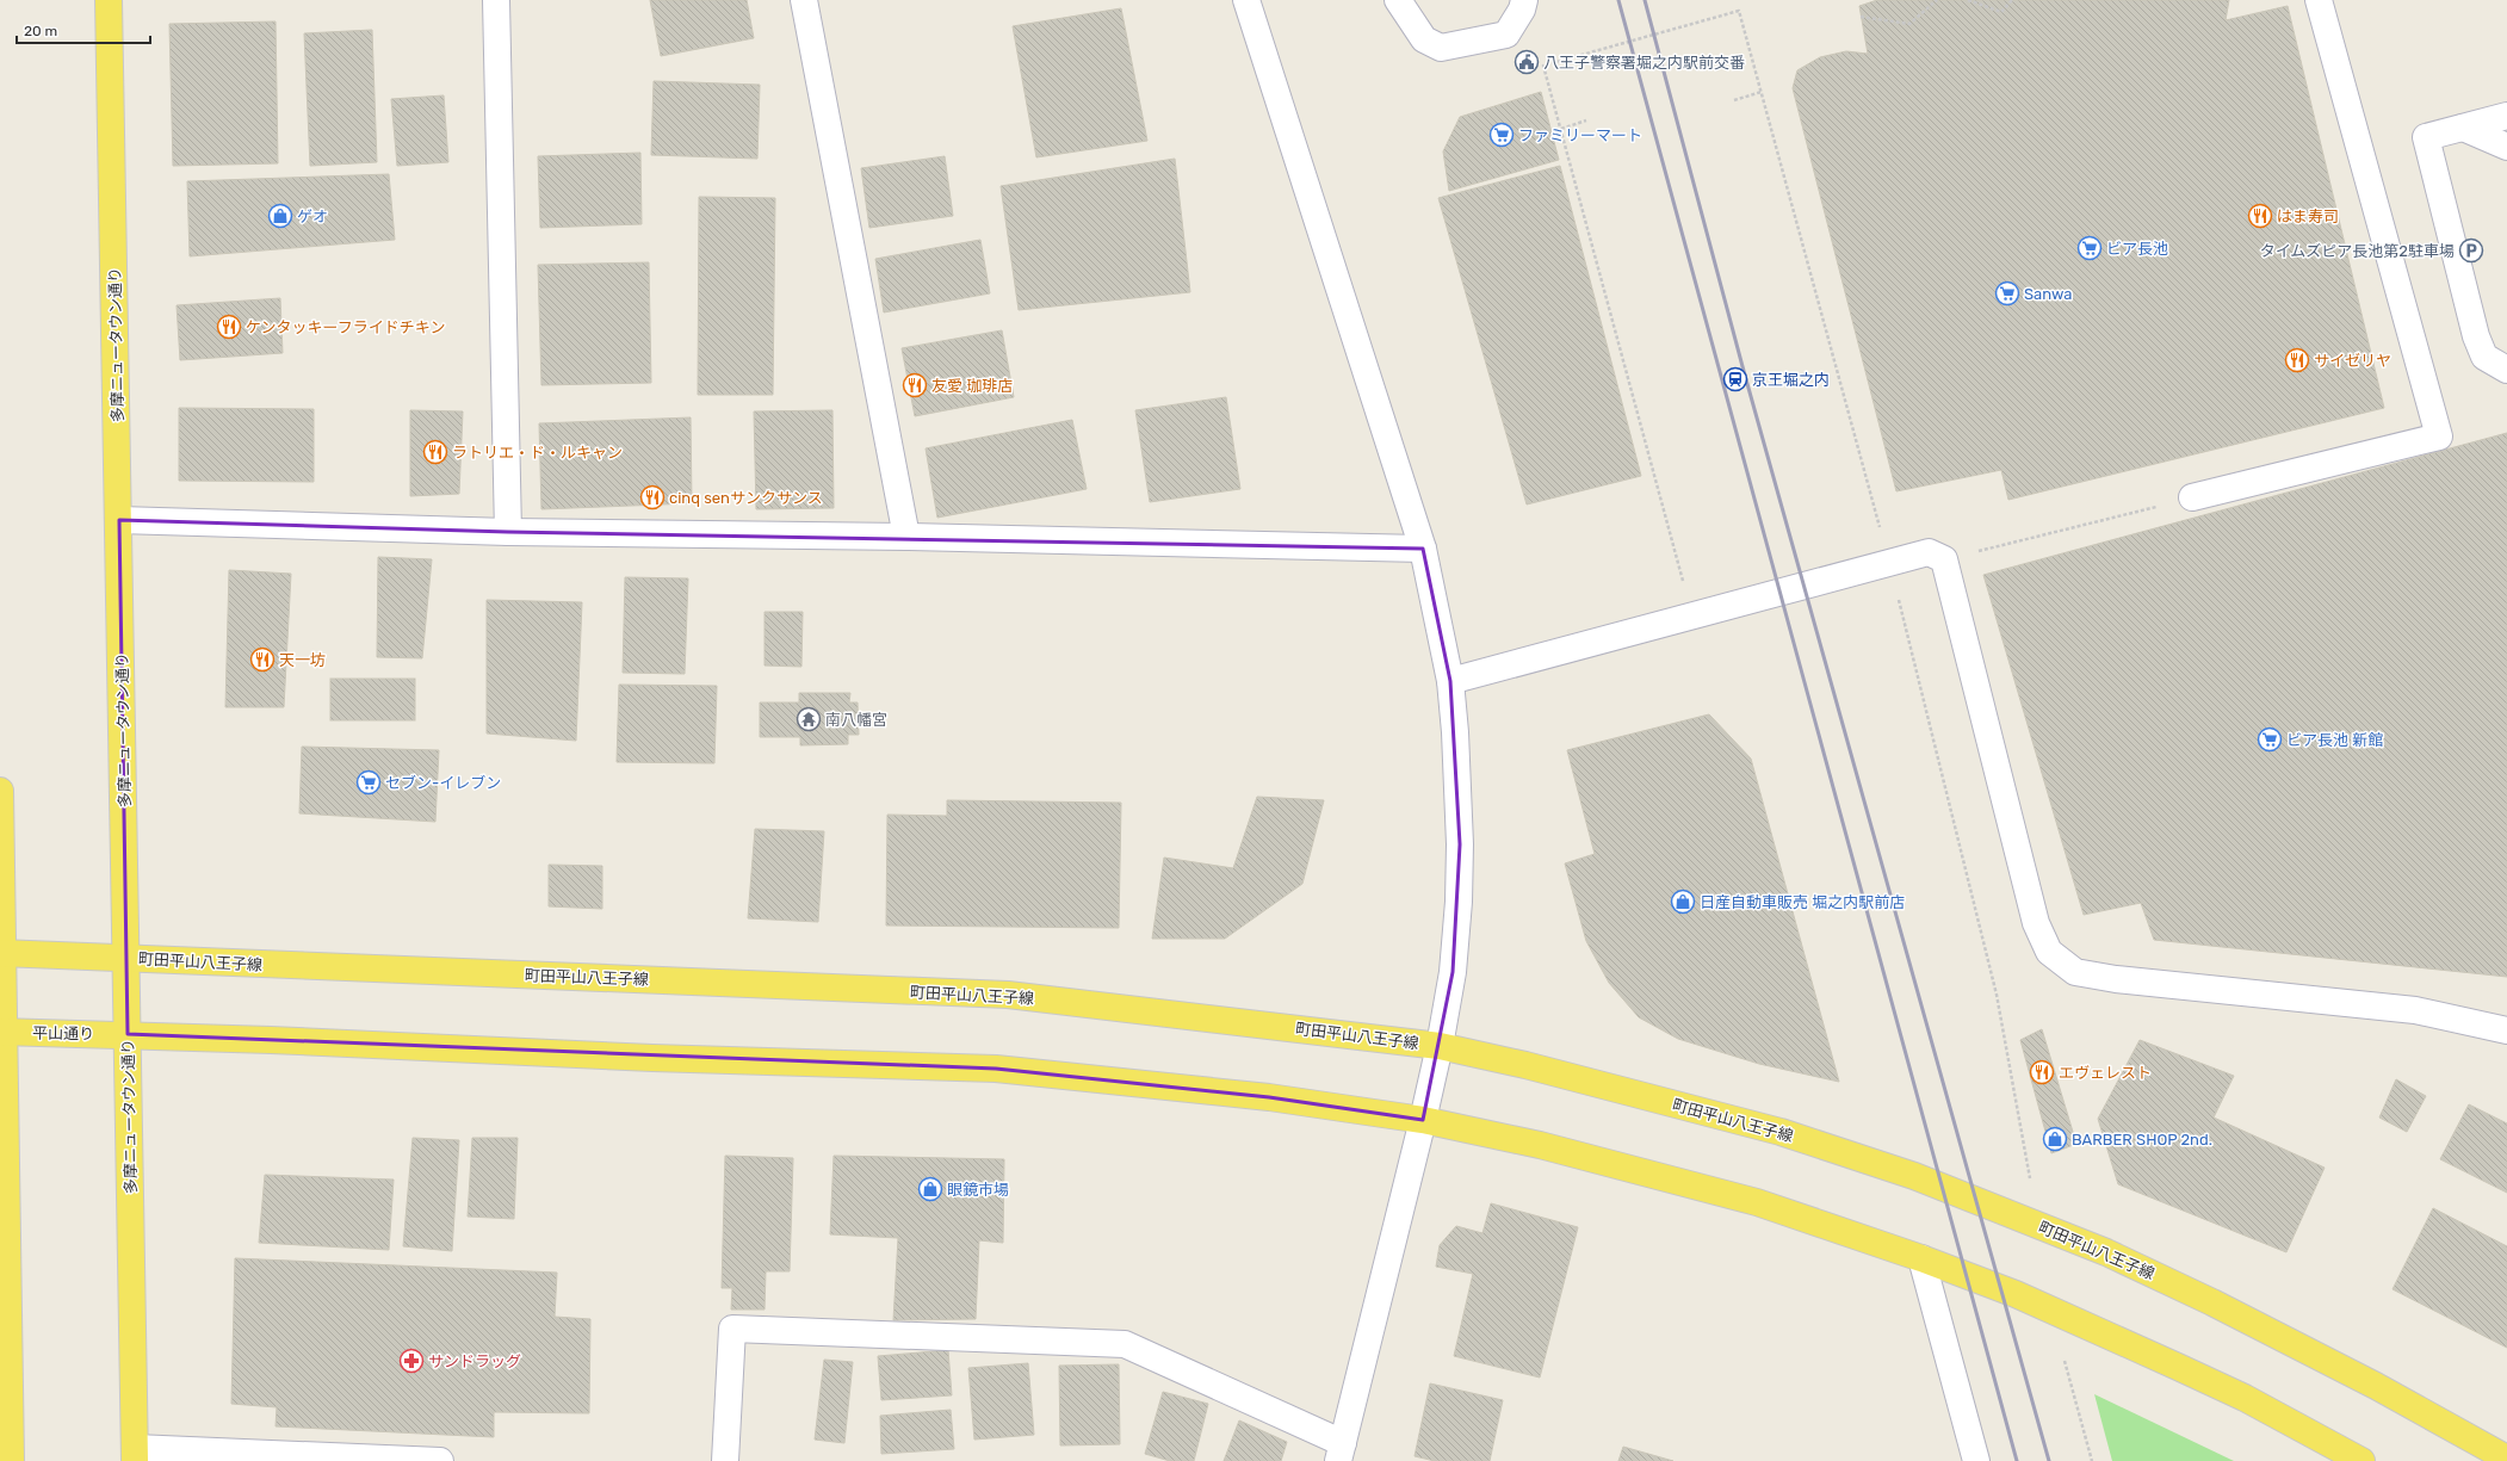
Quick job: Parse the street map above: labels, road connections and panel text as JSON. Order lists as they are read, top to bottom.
{
  "streets": {
    "main road": ["多摩ニュータウン通り", "町田平山八王子線", "平山通り"]
  },
  "crossings": [
    ["多摩ニュータウン通り", "町田平山八王子線"],
    ["多摩ニュータウン通り", "平山通り"]
  ],
  "places": {
    "public building": ["八王子警察署堀之内駅前交番"],
    "supermarket": [
      "ファミリーマート",
      "ビア長池",
      "Sanwa",
      "ビア長池 新館",
      "セブン-イレブン"
    ],
    "shop": [
      "ゲオ",
      "日産自動車販売 堀之内駅前店",
      "BARBER SHOP 2nd.",
      "眼鏡市場"
    ],
    "restaurant": [
      "はま寿司",
      "ケンタッキーフライドチキン",
      "サイゼリヤ",
      "友愛 珈琲店",
      "ラトリエ・ド・ルキャン",
      "cinq senサンクサンス",
      "天一坊",
      "エヴェレスト"
    ],
    "parking": ["タイムズピア長池第2駐車場"],
    "station": ["京王堀之内"],
    "temple": ["南八幡宮"],
    "pharmacy": ["サンドラッグ"]
  },
  "scale_bar": "20 m"
}
